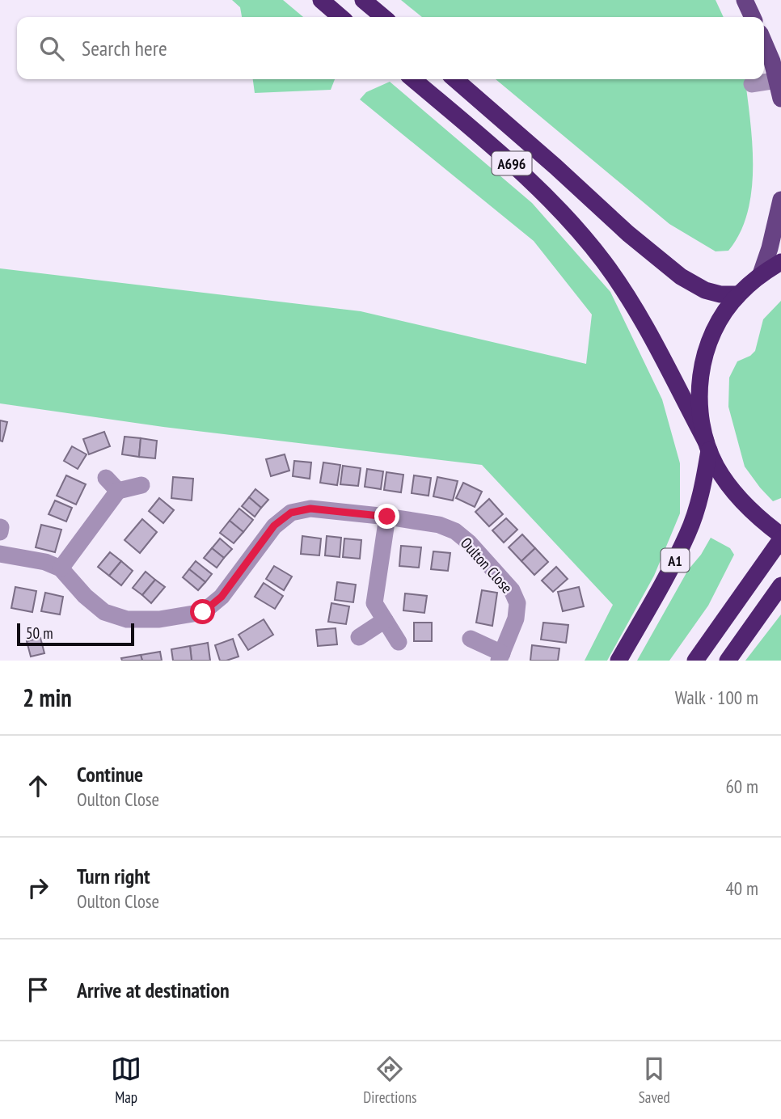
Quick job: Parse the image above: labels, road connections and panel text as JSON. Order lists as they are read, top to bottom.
{
  "streets": {
    "highway": ["A696", "A1"],
    "street": ["Oulton Close"]
  },
  "crossings": [
    ["A696", "A1"]
  ],
  "scale_bar": "50 m",
  "page": {
    "search": "Search here",
    "scale": "50 m",
    "heading": ["2 min", "Walk · 100 m"],
    "list": [
      ["Continue", "Oulton Close", "60 m"],
      ["Turn right", "Oulton Close", "40 m"],
      "Arrive at destination"
    ],
    "nav": ["Map", "Directions", "Saved"]
  }
}
